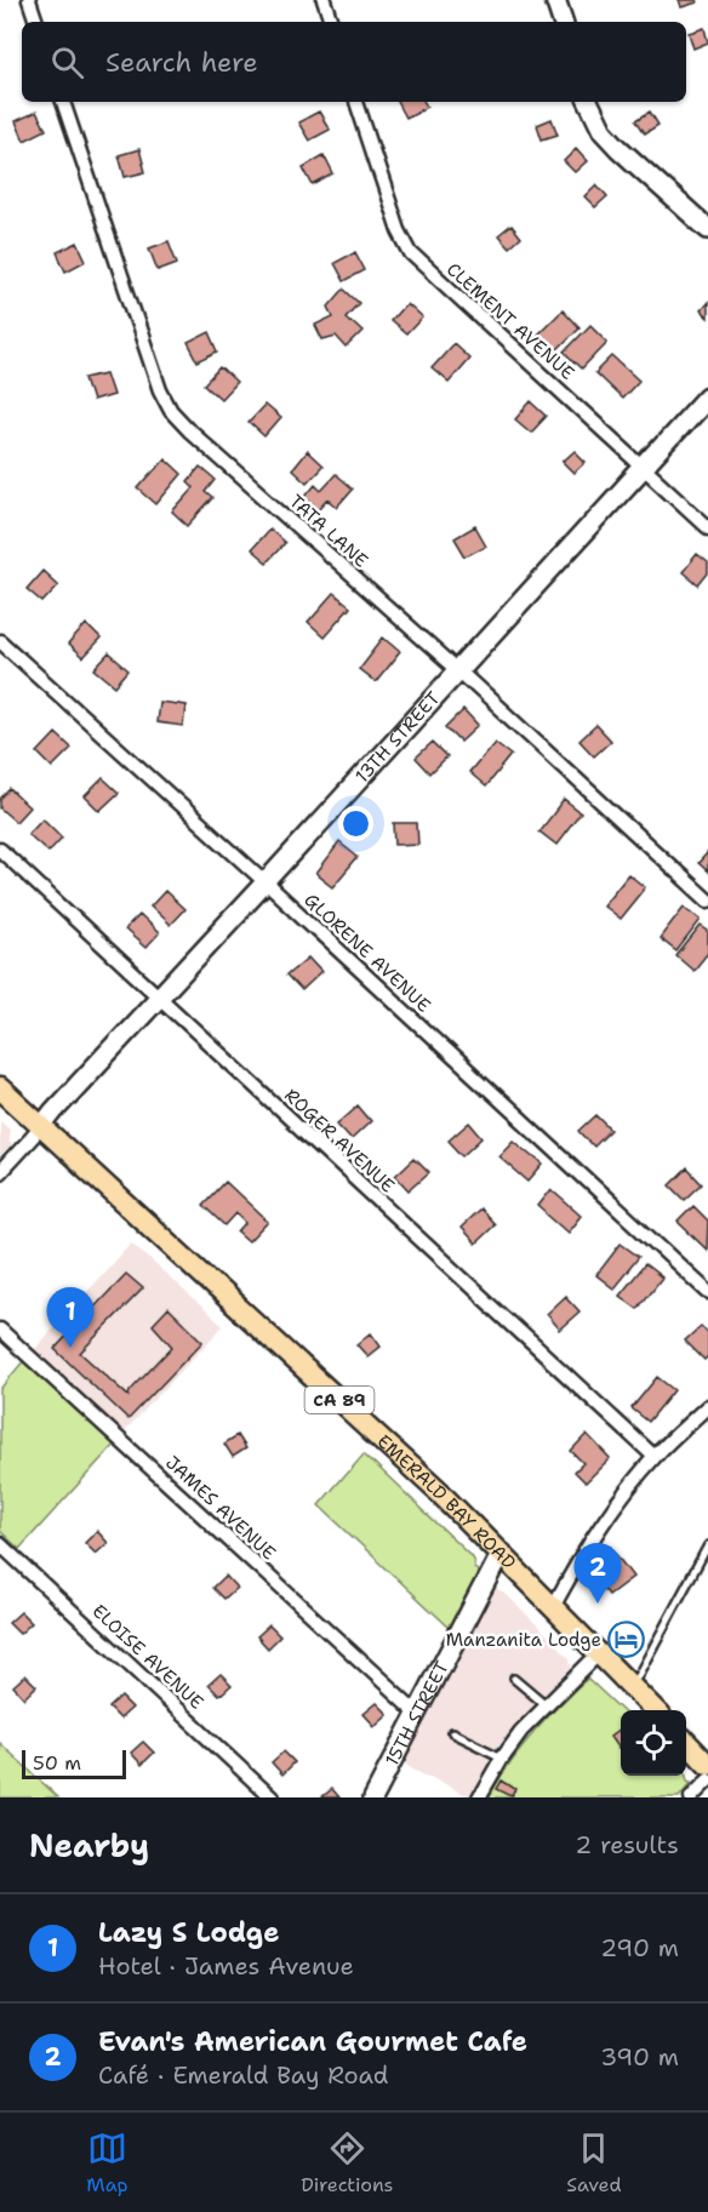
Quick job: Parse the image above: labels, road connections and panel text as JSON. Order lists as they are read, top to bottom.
{
  "streets": {
    "main road": ["CA 89", "EMERALD BAY ROAD"],
    "street": [
      "CLEMENT AVENUE",
      "TATA LANE",
      "13TH STREET",
      "GLORENE AVENUE",
      "ROGER AVENUE",
      "JAMES AVENUE",
      "ELOISE AVENUE",
      "15TH STREET"
    ]
  },
  "crossings": [
    ["CLEMENT AVENUE", "13TH STREET"],
    ["TATA LANE", "13TH STREET"],
    ["13TH STREET", "GLORENE AVENUE"],
    ["13TH STREET", "ROGER AVENUE"],
    ["13TH STREET", "EMERALD BAY ROAD"],
    ["EMERALD BAY ROAD", "15TH STREET"],
    ["JAMES AVENUE", "15TH STREET"]
  ],
  "places": {
    "hotel": ["Manzanita Lodge"]
  },
  "scale_bar": "50 m",
  "page": {
    "search": "Search here",
    "pins": ["1", "2"],
    "scale": "50 m",
    "heading": ["Nearby", "2 results"],
    "list": [
      {
        "mark": "1",
        "name": "Lazy S Lodge",
        "note": "Hotel · James Avenue",
        "value": "290 m"
      },
      {
        "mark": "2",
        "name": "Evan's American Gourmet Cafe",
        "note": "Café · Emerald Bay Road",
        "value": "390 m"
      }
    ],
    "nav": ["Map", "Directions", "Saved"]
  }
}
